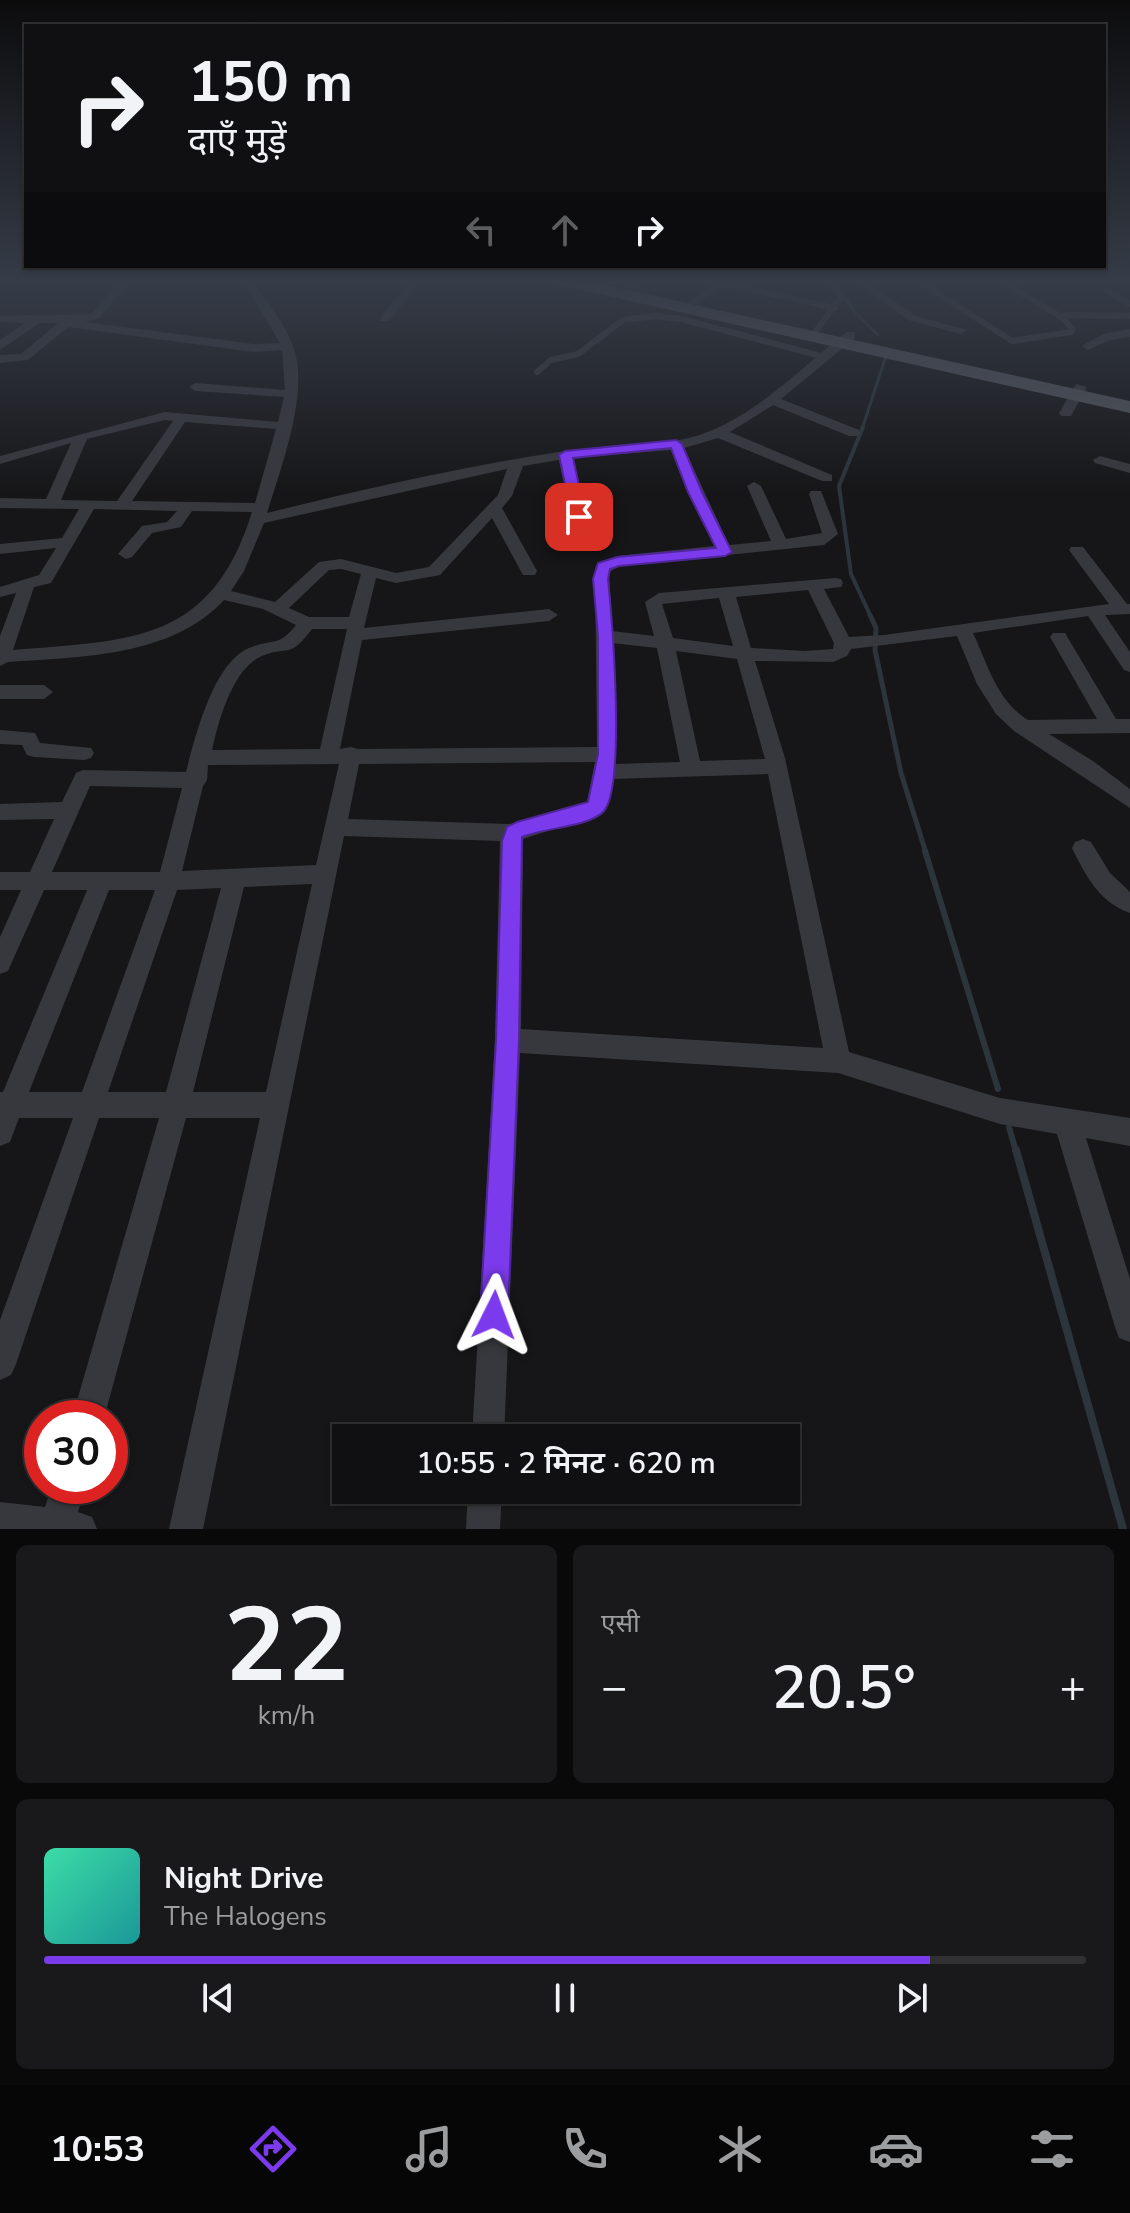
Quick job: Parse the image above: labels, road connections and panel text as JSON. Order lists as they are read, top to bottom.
{
  "page": {
    "turn": ["150 m", "दाएँ मुड़ें"],
    "limit": "30",
    "trip": "10:55 · 2 मिनट · 620 m",
    "tile": [
      ["22", "km/h"],
      "एसी"
    ],
    "heat": ["−", "20.5°", "+"],
    "song": ["Night Drive", "The Halogens"],
    "tabs": "10:53"
  }
}
